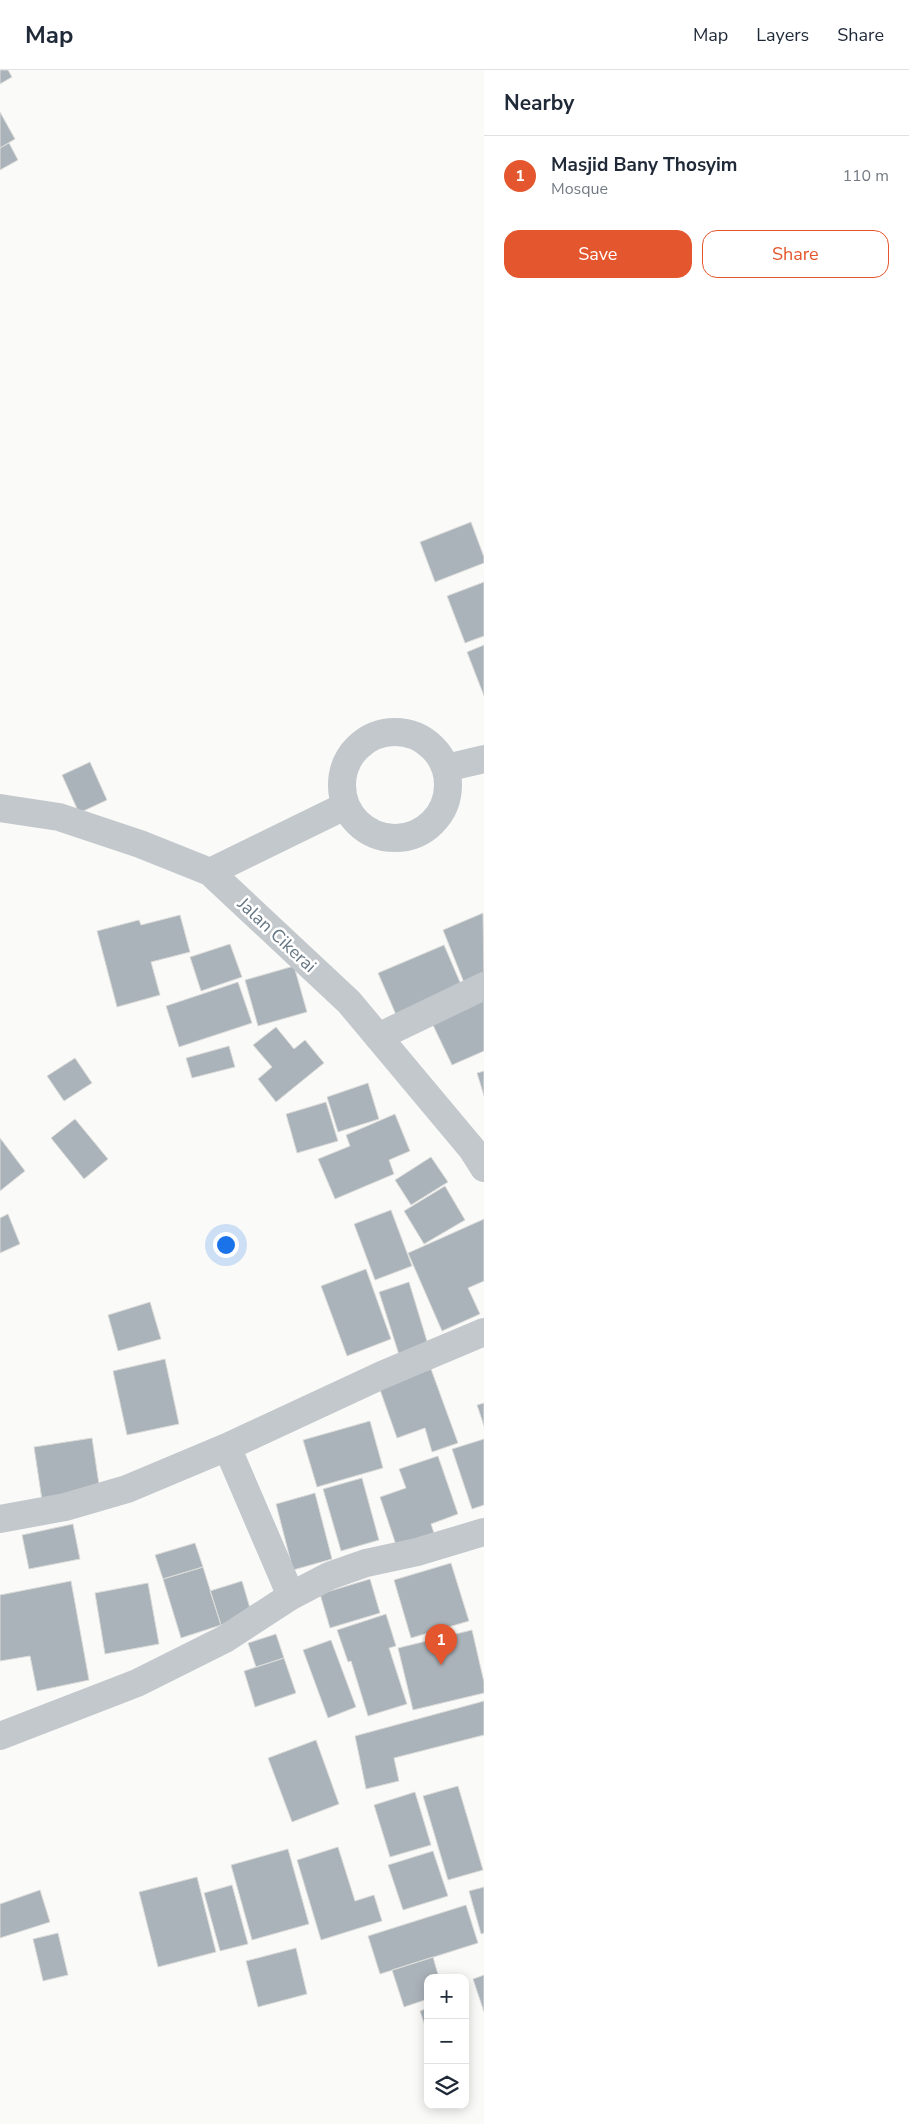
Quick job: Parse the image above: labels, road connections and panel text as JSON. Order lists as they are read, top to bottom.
{
  "streets": {
    "street": ["Jalan Cikerai"]
  },
  "page": {
    "header": "Map",
    "nav": ["Map", "Layers", "Share"],
    "heading": "Nearby",
    "list": [
      {
        "mark": "1",
        "name": "Masjid Bany Thosyim",
        "note": "Mosque",
        "value": "110 m"
      }
    ],
    "buttons": ["Save", "Share"],
    "pins": "1",
    "map_buttons": ["+", "−"]
  }
}
